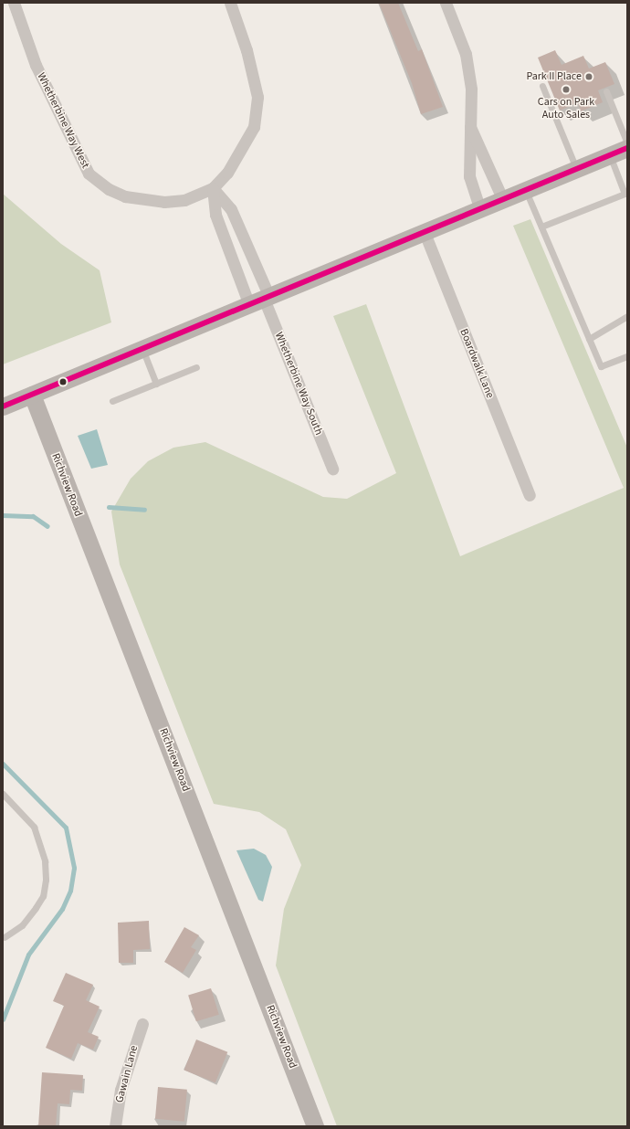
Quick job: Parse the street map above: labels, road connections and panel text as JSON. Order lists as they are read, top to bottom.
{
  "streets": {
    "street": [
      "Whetherbine Way West",
      "Boardwalk Lane",
      "Whetherbine Way South",
      "Richview Road",
      "Gawain Lane"
    ]
  },
  "places": ["Park II Place", "Cars on Park Auto Sales"]
}
